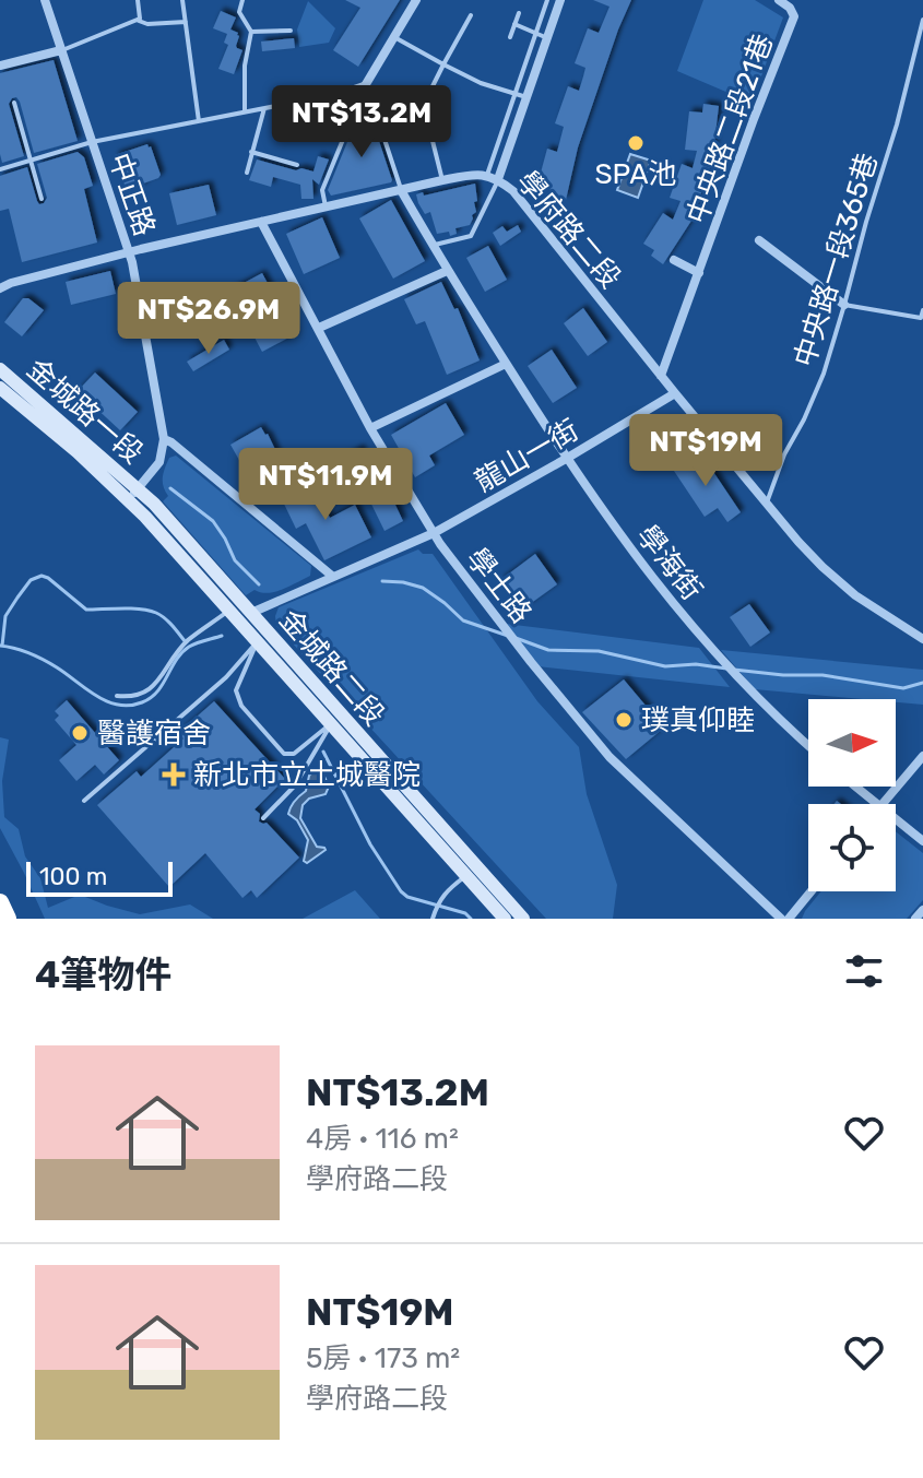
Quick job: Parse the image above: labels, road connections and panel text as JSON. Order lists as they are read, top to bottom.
{
  "streets": {
    "main road": ["金城路一段", "金城路二段"],
    "street": [
      "中央路二段21巷",
      "中正路",
      "學府路二段",
      "龍山一街",
      "學海街",
      "學士路"
    ],
    "lane": ["中央路一段365巷"]
  },
  "crossings": [
    ["中央路二段21巷", "學府路二段"],
    ["中正路", "學府路二段"],
    ["學府路二段", "中央路一段365巷"],
    ["學府路二段", "龍山一街"],
    ["學府路二段", "學海街"],
    ["學府路二段", "學士路"],
    ["金城路一段", "金城路二段"],
    ["龍山一街", "學海街"],
    ["龍山一街", "學士路"],
    ["龍山一街", "金城路二段"]
  ],
  "places": {
    "other": ["SPA池", "璞真仰睦", "醫護宿舍"],
    "health": ["新北市立土城醫院"]
  },
  "scale_bar": "100 m",
  "north": "right",
  "page": {
    "price": [
      "NT$13.2M",
      "NT$26.9M",
      "NT$19M",
      "NT$11.9M"
    ],
    "scale": "100 m",
    "heading": "4筆物件",
    "list": [
      {
        "name": "NT$13.2M",
        "note": "4房 · 116 m² · 學府路二段"
      },
      {
        "name": "NT$19M",
        "note": "5房 · 173 m² · 學府路二段"
      }
    ]
  }
}
